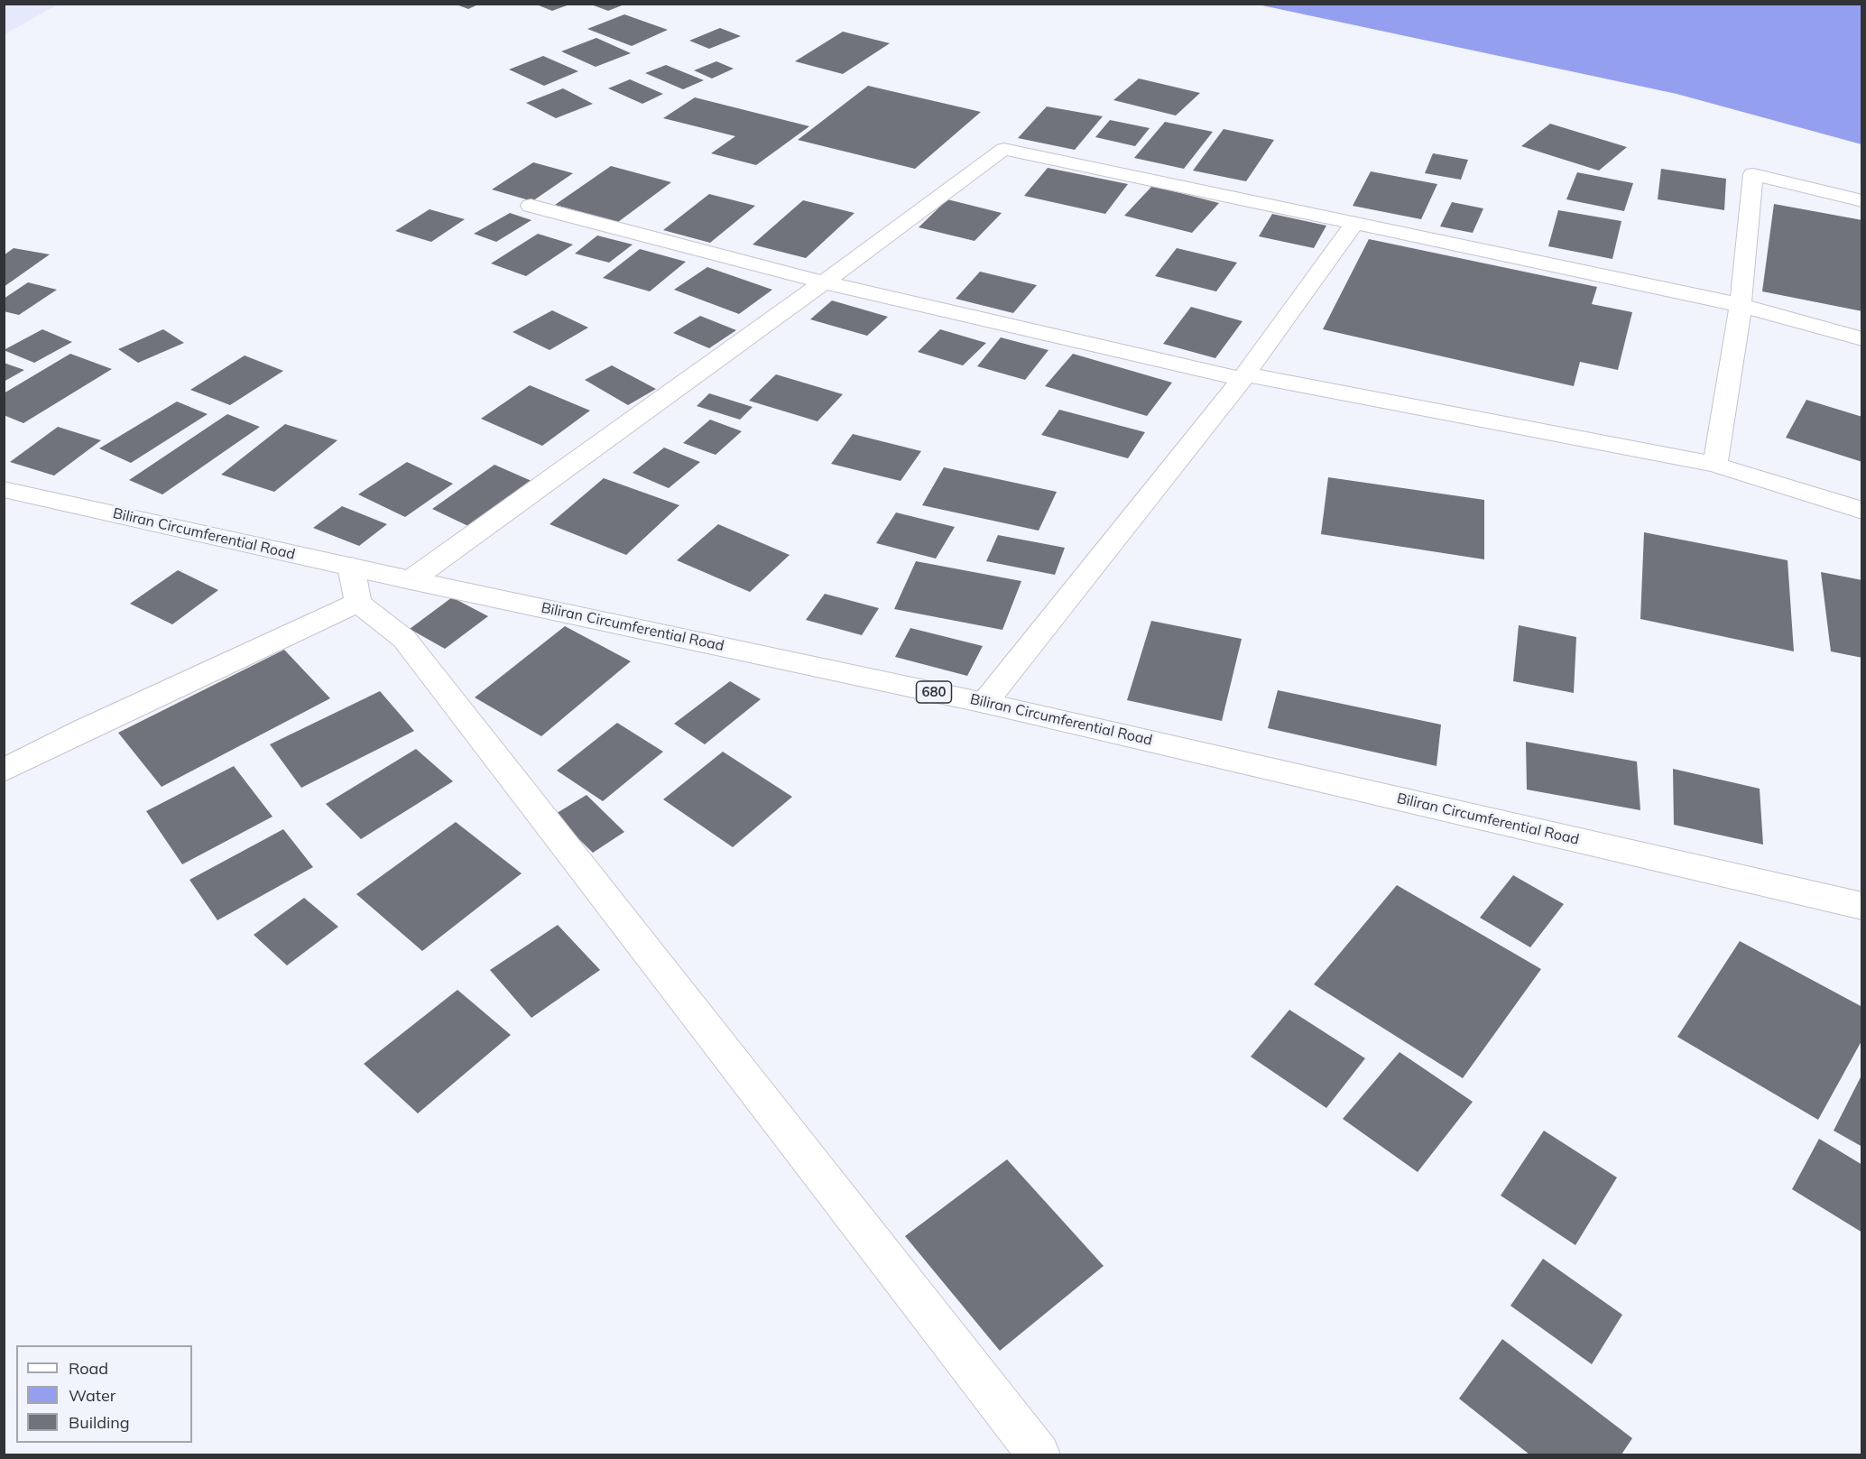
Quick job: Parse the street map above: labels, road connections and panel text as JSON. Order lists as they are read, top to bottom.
{
  "streets": {
    "street": ["Biliran Circumferential Road", "680"]
  },
  "legend": ["Road", "Water", "Building"]
}
